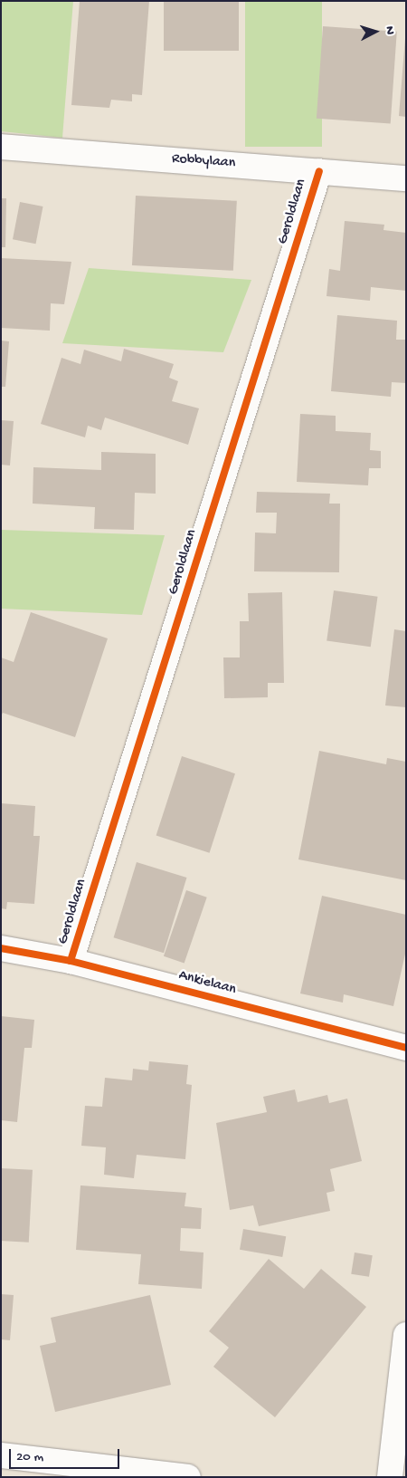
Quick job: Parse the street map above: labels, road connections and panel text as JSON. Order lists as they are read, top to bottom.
{
  "streets": {
    "street": ["Robbylaan", "Geroldlaan", "Ankielaan"]
  },
  "crossings": [
    ["Robbylaan", "Geroldlaan"],
    ["Geroldlaan", "Ankielaan"]
  ],
  "scale_bar": "20 m",
  "north": "right"
}
